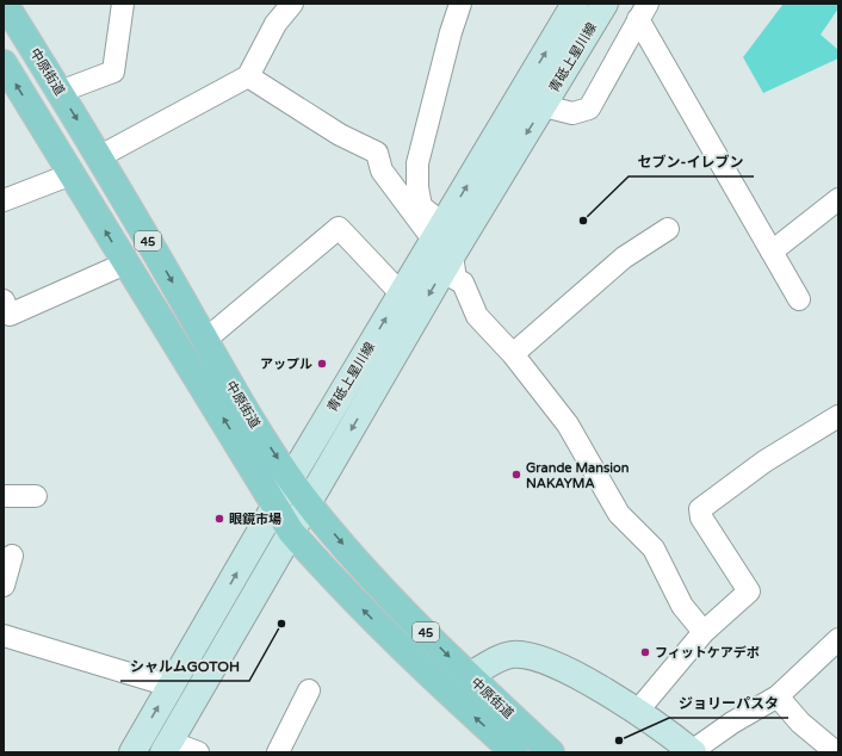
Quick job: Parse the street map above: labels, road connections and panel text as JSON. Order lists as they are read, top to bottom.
{
  "streets": {
    "main road": ["青砥上星川線", "中原街道", "45"]
  },
  "crossings": [
    ["青砥上星川線", "中原街道"]
  ],
  "places": [
    "セブン-イレブン",
    "アップル",
    "Grande Mansion NAKAYMA",
    "眼鏡市場",
    "シャルムGOTOH",
    "フィットケアデポ",
    "ジョリーパスタ"
  ]
}
